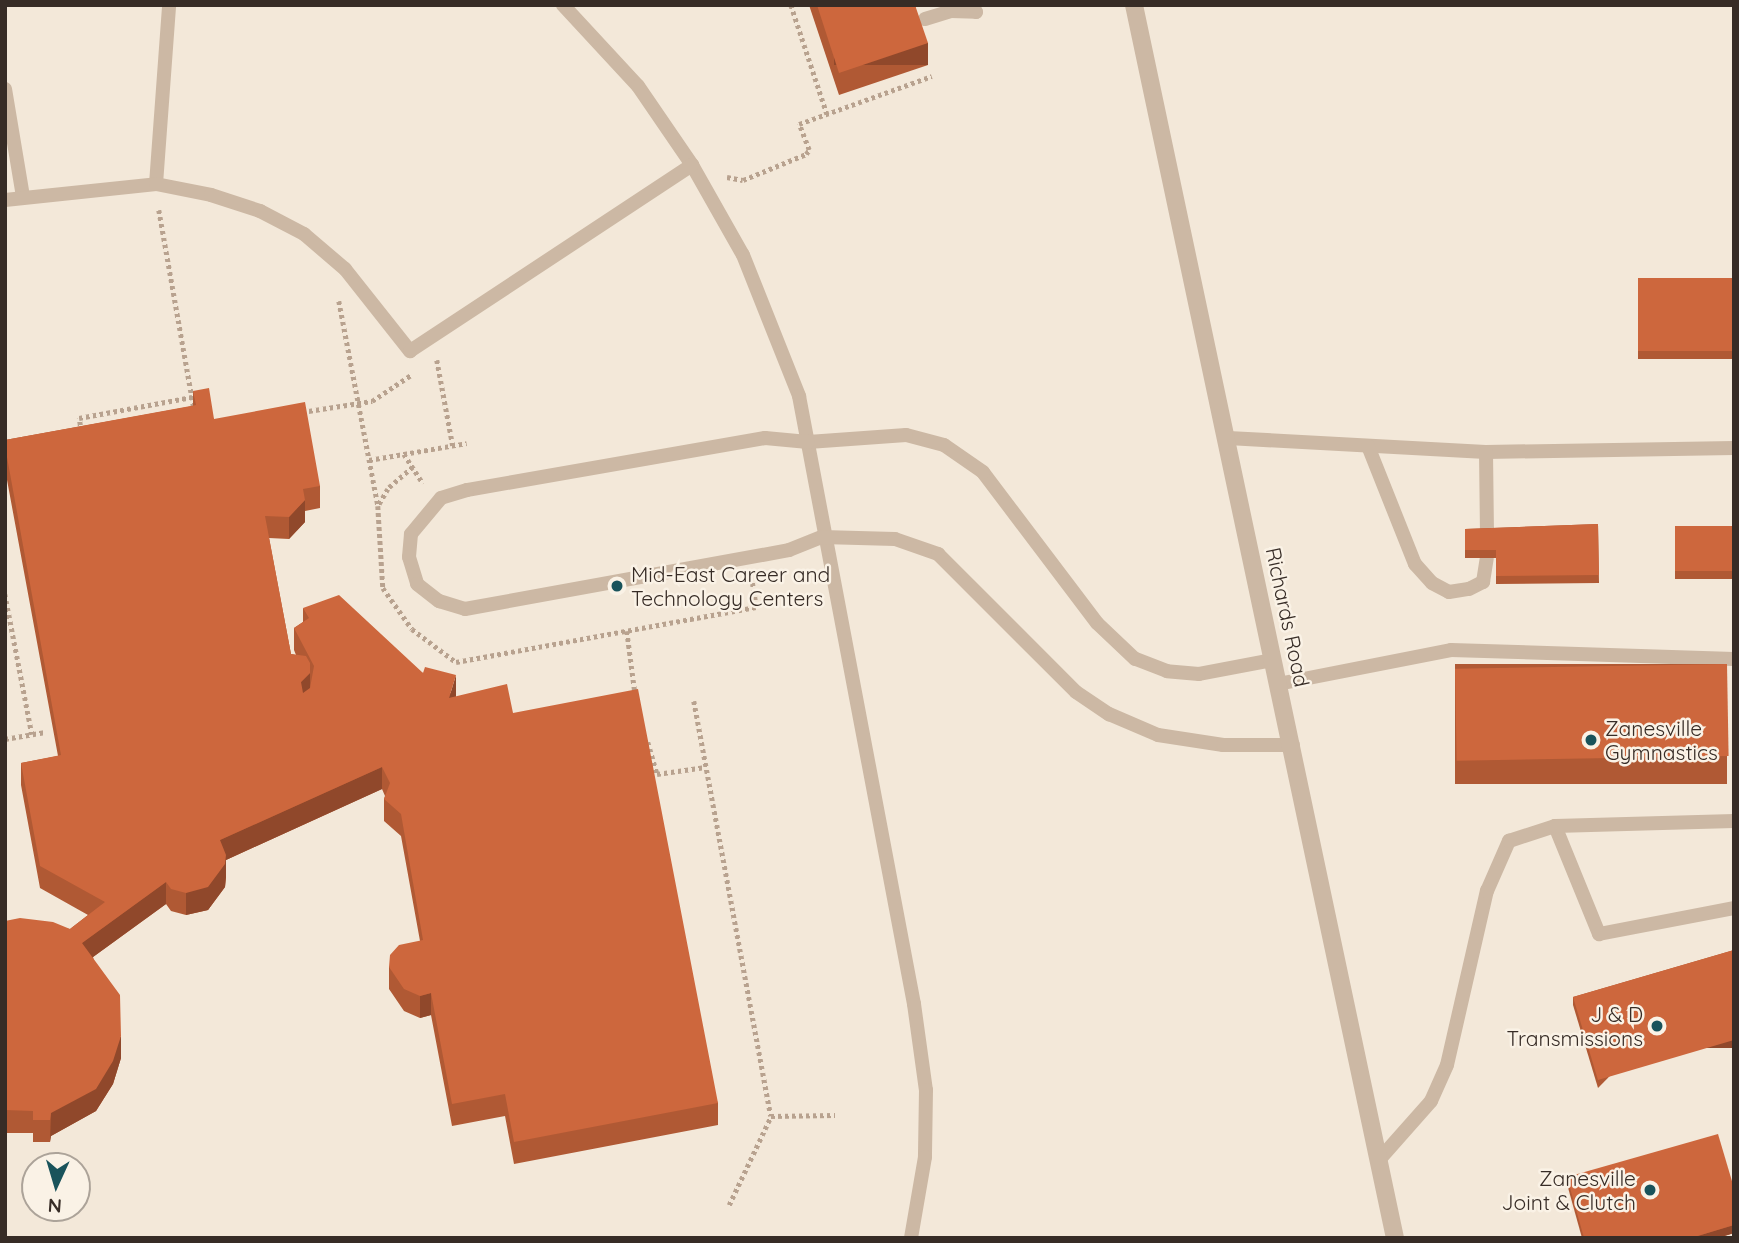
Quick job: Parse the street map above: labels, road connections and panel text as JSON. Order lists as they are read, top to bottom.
{
  "streets": {
    "street": ["Richards Road"]
  },
  "places": [
    "Mid-East Career and Technology Centers",
    "Zanesville Gymnastics",
    "J & D Transmissions",
    "Zanesville Joint & Clutch"
  ],
  "north": "bottom"
}
